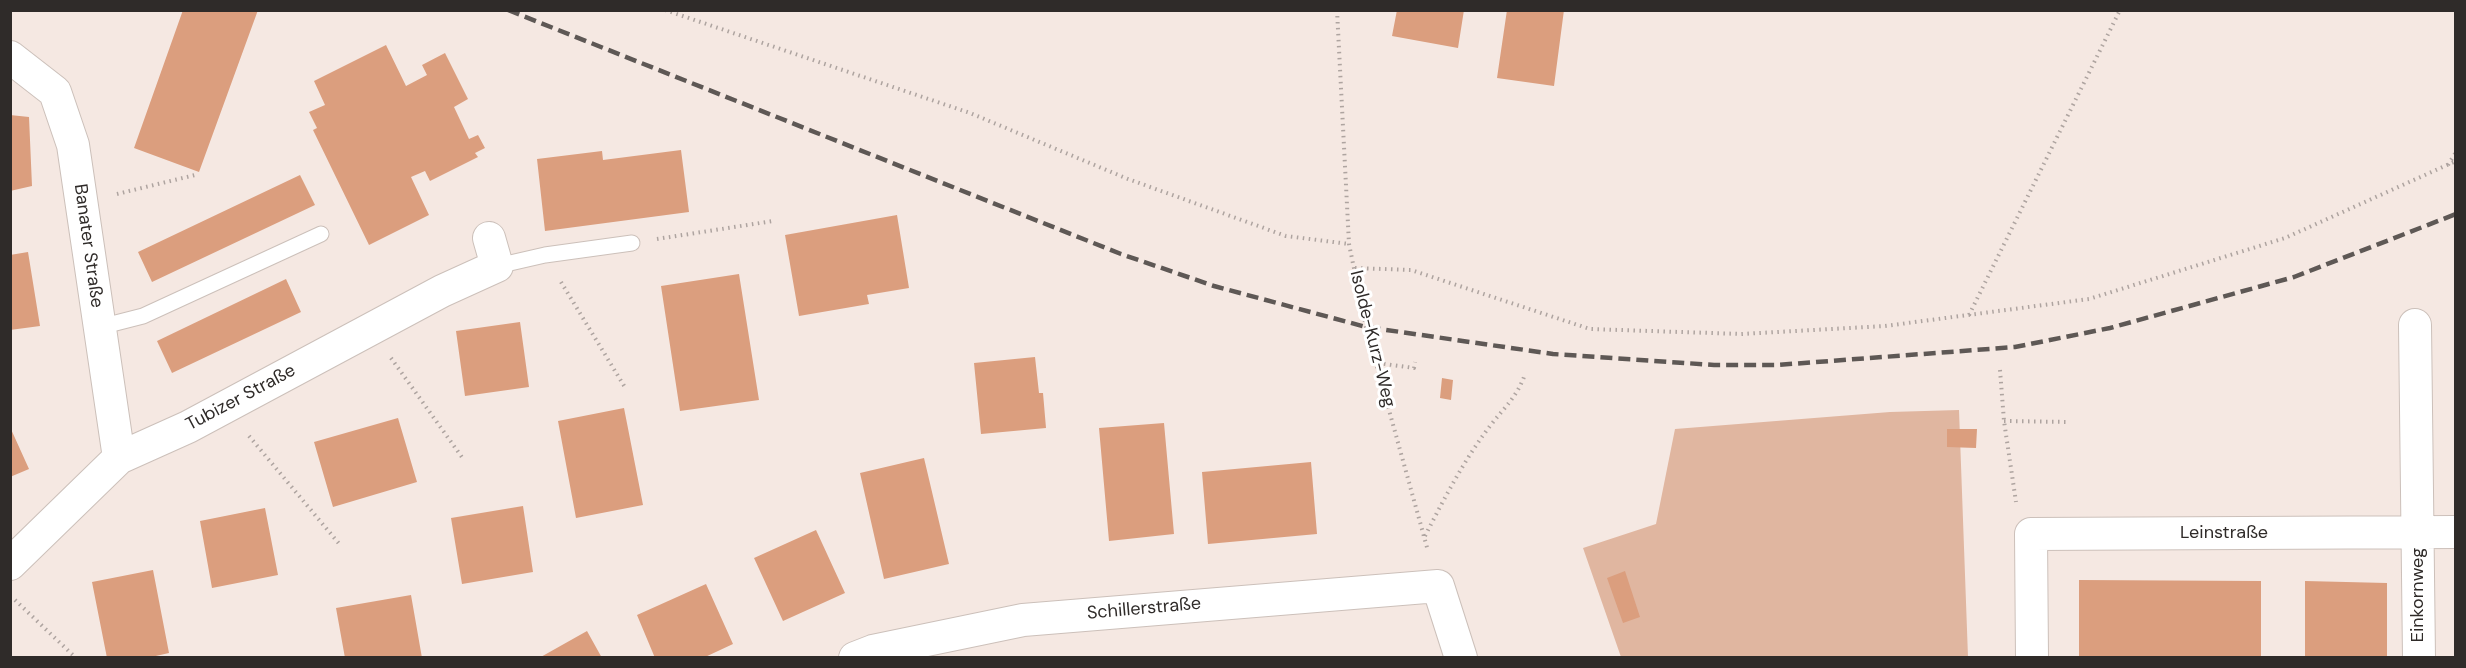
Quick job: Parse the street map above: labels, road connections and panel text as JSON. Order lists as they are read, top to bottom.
{
  "streets": {
    "street": [
      "Banater Straße",
      "Tubizer Straße",
      "Leinstraße",
      "Einkornweg",
      "Schillerstraße"
    ],
    "path": ["Isolde-Kurz-Weg"]
  },
  "crossings": [
    ["Banater Straße", "Tubizer Straße"],
    ["Isolde-Kurz-Weg", "Schillerstraße"],
    ["Leinstraße", "Einkornweg"]
  ]
}
